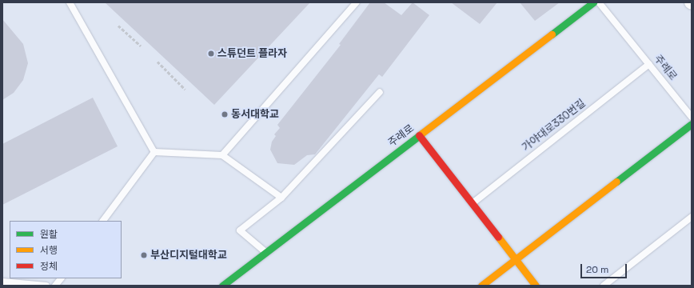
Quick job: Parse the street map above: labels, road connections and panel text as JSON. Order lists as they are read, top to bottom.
{
  "streets": {
    "street": ["주례로"],
    "lane": ["가야대로330번길"]
  },
  "crossings": [
    ["주례로", "가야대로330번길"]
  ],
  "places": ["스튜던트 플라자", "동서대학교", "부산디지털대학교"],
  "legend": ["원활", "서행", "정체"],
  "scale_bar": "20 m"
}
